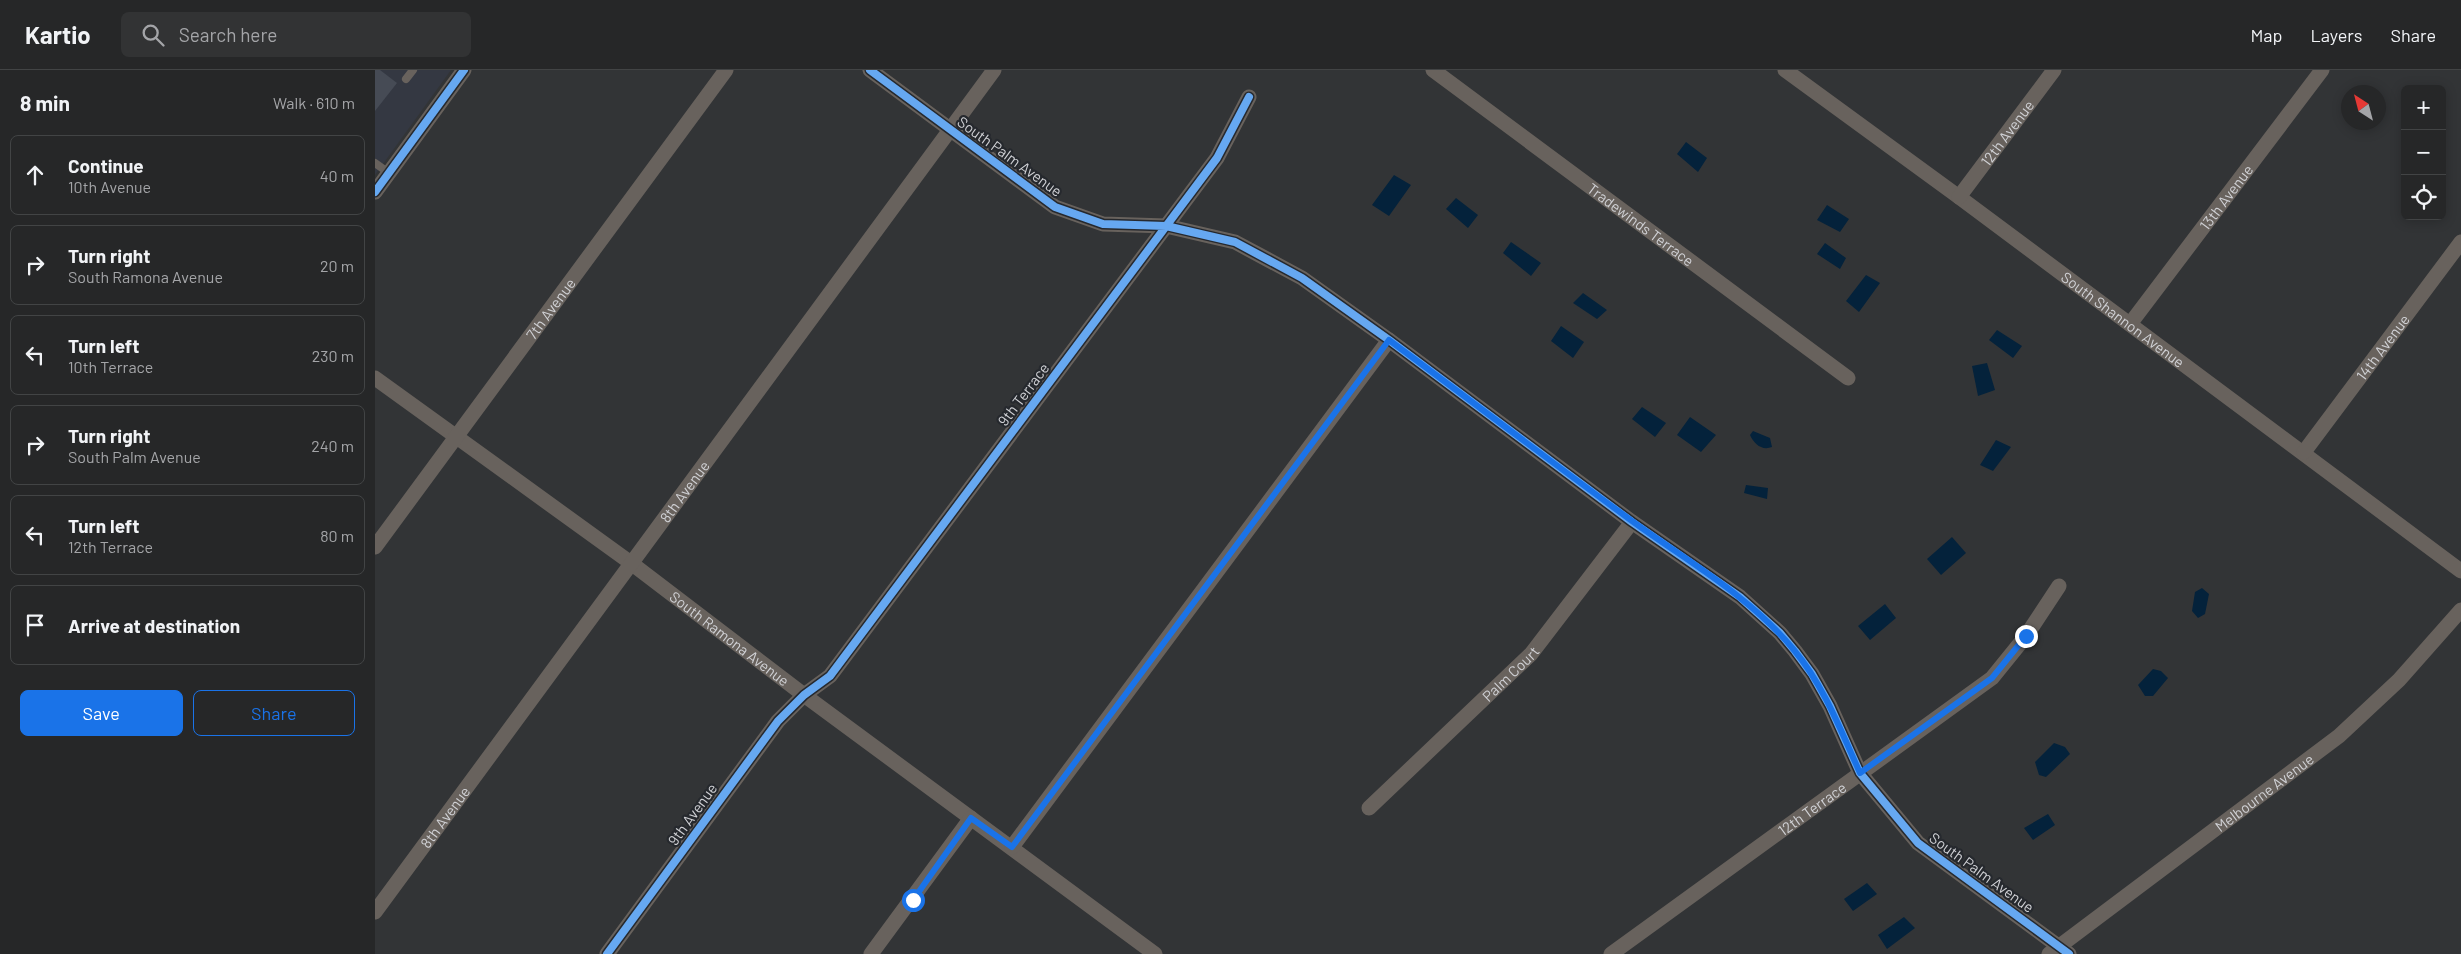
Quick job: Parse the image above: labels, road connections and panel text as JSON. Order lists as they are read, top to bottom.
{
  "streets": {
    "street": [
      "12th Avenue",
      "South Palm Avenue",
      "13th Avenue",
      "Tradewinds Terrace",
      "7th Avenue",
      "South Shannon Avenue",
      "14th Avenue",
      "9th Terrace",
      "8th Avenue",
      "South Ramona Avenue",
      "Palm Court",
      "Melbourne Avenue",
      "12th Terrace",
      "9th Avenue"
    ]
  },
  "crossings": [
    ["12th Avenue", "South Shannon Avenue"],
    ["South Palm Avenue", "9th Terrace"],
    ["South Palm Avenue", "8th Avenue"],
    ["South Palm Avenue", "Palm Court"],
    ["South Palm Avenue", "Melbourne Avenue"],
    ["South Palm Avenue", "12th Terrace"],
    ["13th Avenue", "South Shannon Avenue"],
    ["7th Avenue", "South Ramona Avenue"],
    ["South Shannon Avenue", "14th Avenue"],
    ["9th Terrace", "South Ramona Avenue"],
    ["9th Terrace", "9th Avenue"],
    ["8th Avenue", "South Ramona Avenue"],
    ["South Ramona Avenue", "9th Avenue"]
  ],
  "north": "top left",
  "page": {
    "header": "Kartio",
    "search": "Search here",
    "nav": ["Map", "Layers", "Share"],
    "heading": ["8 min", "Walk · 610 m"],
    "map_buttons": ["+", "−"],
    "list": [
      ["Continue", "10th Avenue", "40 m"],
      ["Turn right", "South Ramona Avenue", "20 m"],
      ["Turn left", "10th Terrace", "230 m"],
      ["Turn right", "South Palm Avenue", "240 m"],
      ["Turn left", "12th Terrace", "80 m"],
      "Arrive at destination"
    ],
    "buttons": ["Save", "Share"]
  }
}
